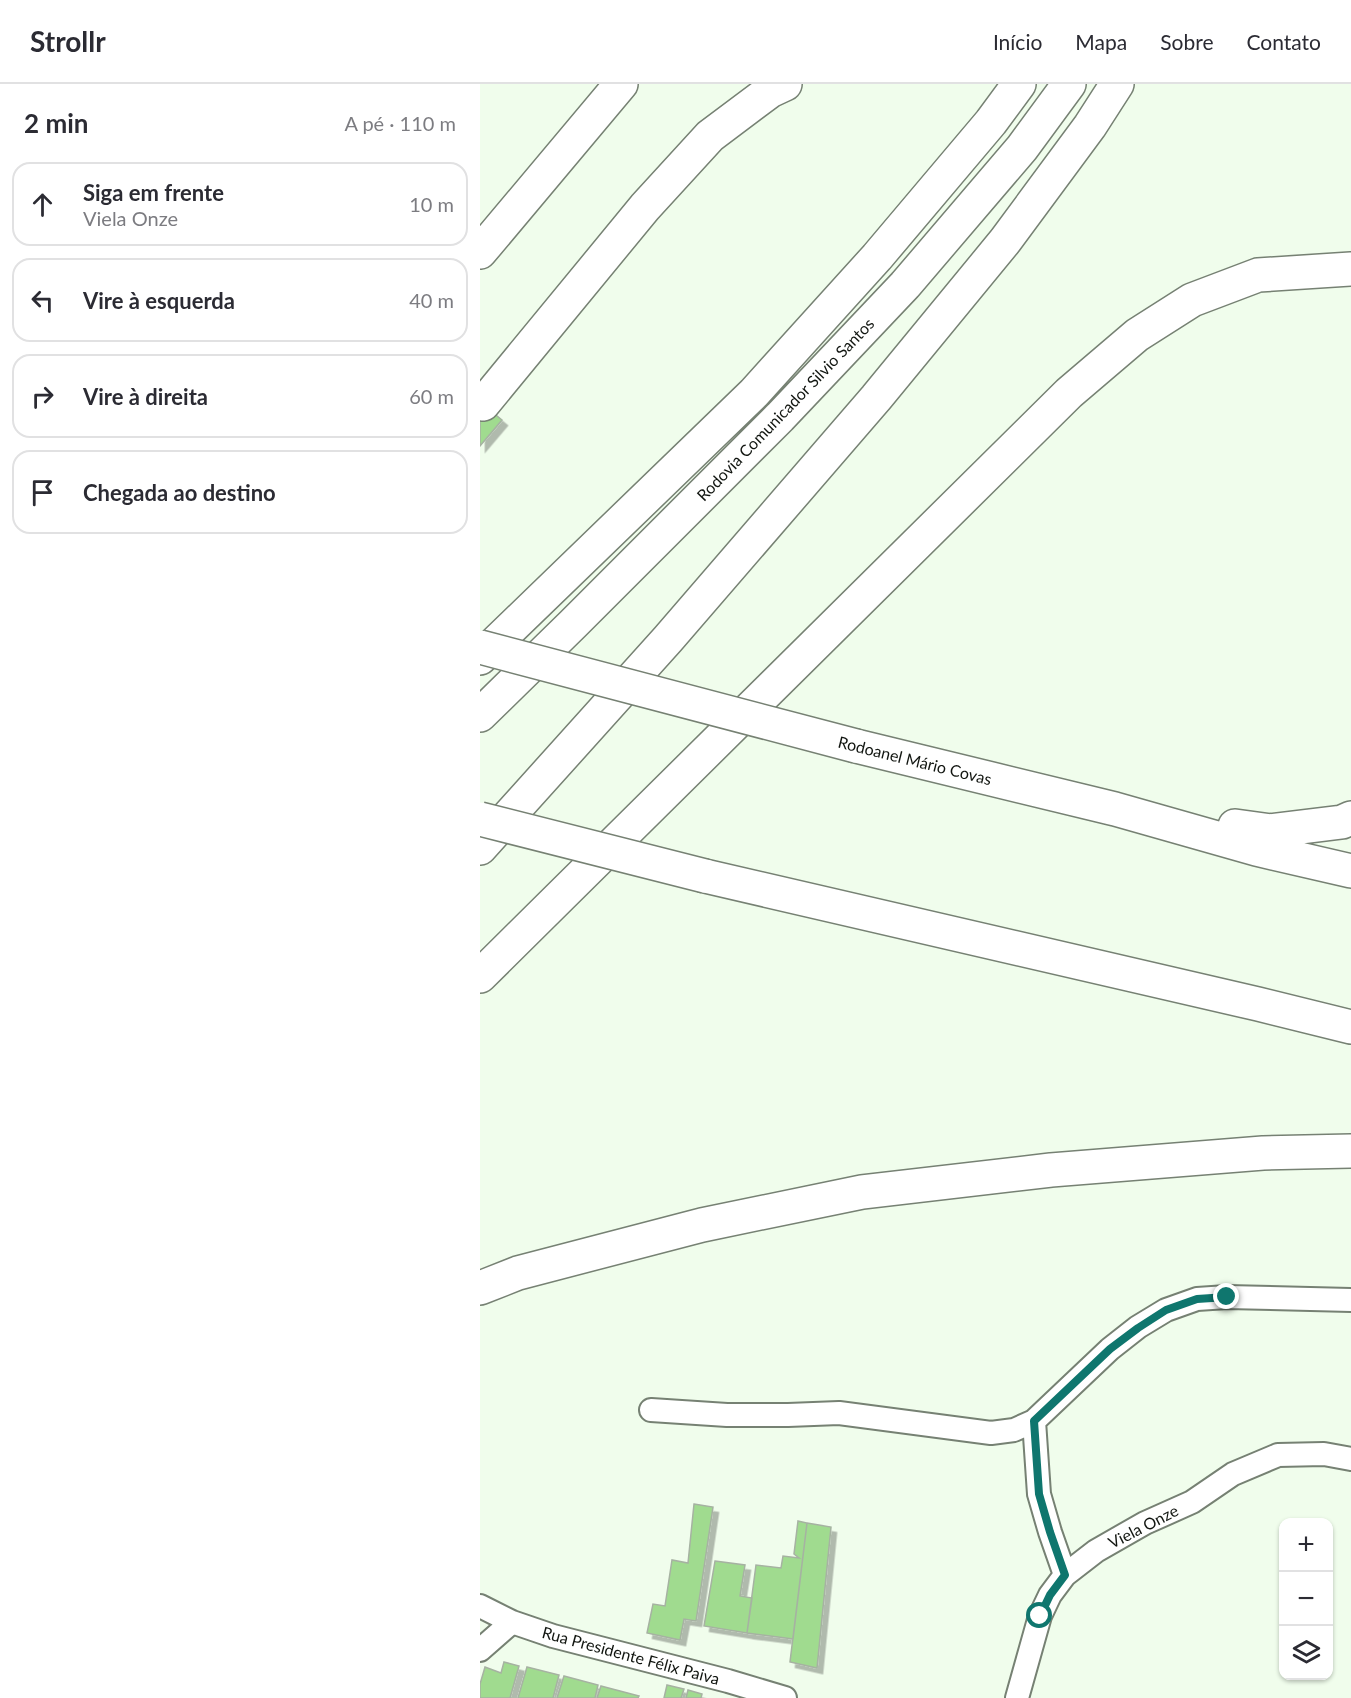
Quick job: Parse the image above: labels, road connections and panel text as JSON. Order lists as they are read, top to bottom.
{
  "streets": {
    "highway": ["Rodovia Comunicador Silvio Santos", "Rodoanel Mário Covas"],
    "street": ["Viela Onze", "Rua Presidente Félix Paiva"]
  },
  "page": {
    "header": "Strollr",
    "nav": [
      "Início",
      "Mapa",
      "Sobre",
      "Contato"
    ],
    "heading": ["2 min", "A pé · 110 m"],
    "list": [
      ["Siga em frente", "Viela Onze", "10 m"],
      ["Vire à esquerda", "40 m"],
      ["Vire à direita", "60 m"],
      "Chegada ao destino"
    ],
    "map_buttons": ["+", "−"]
  }
}
